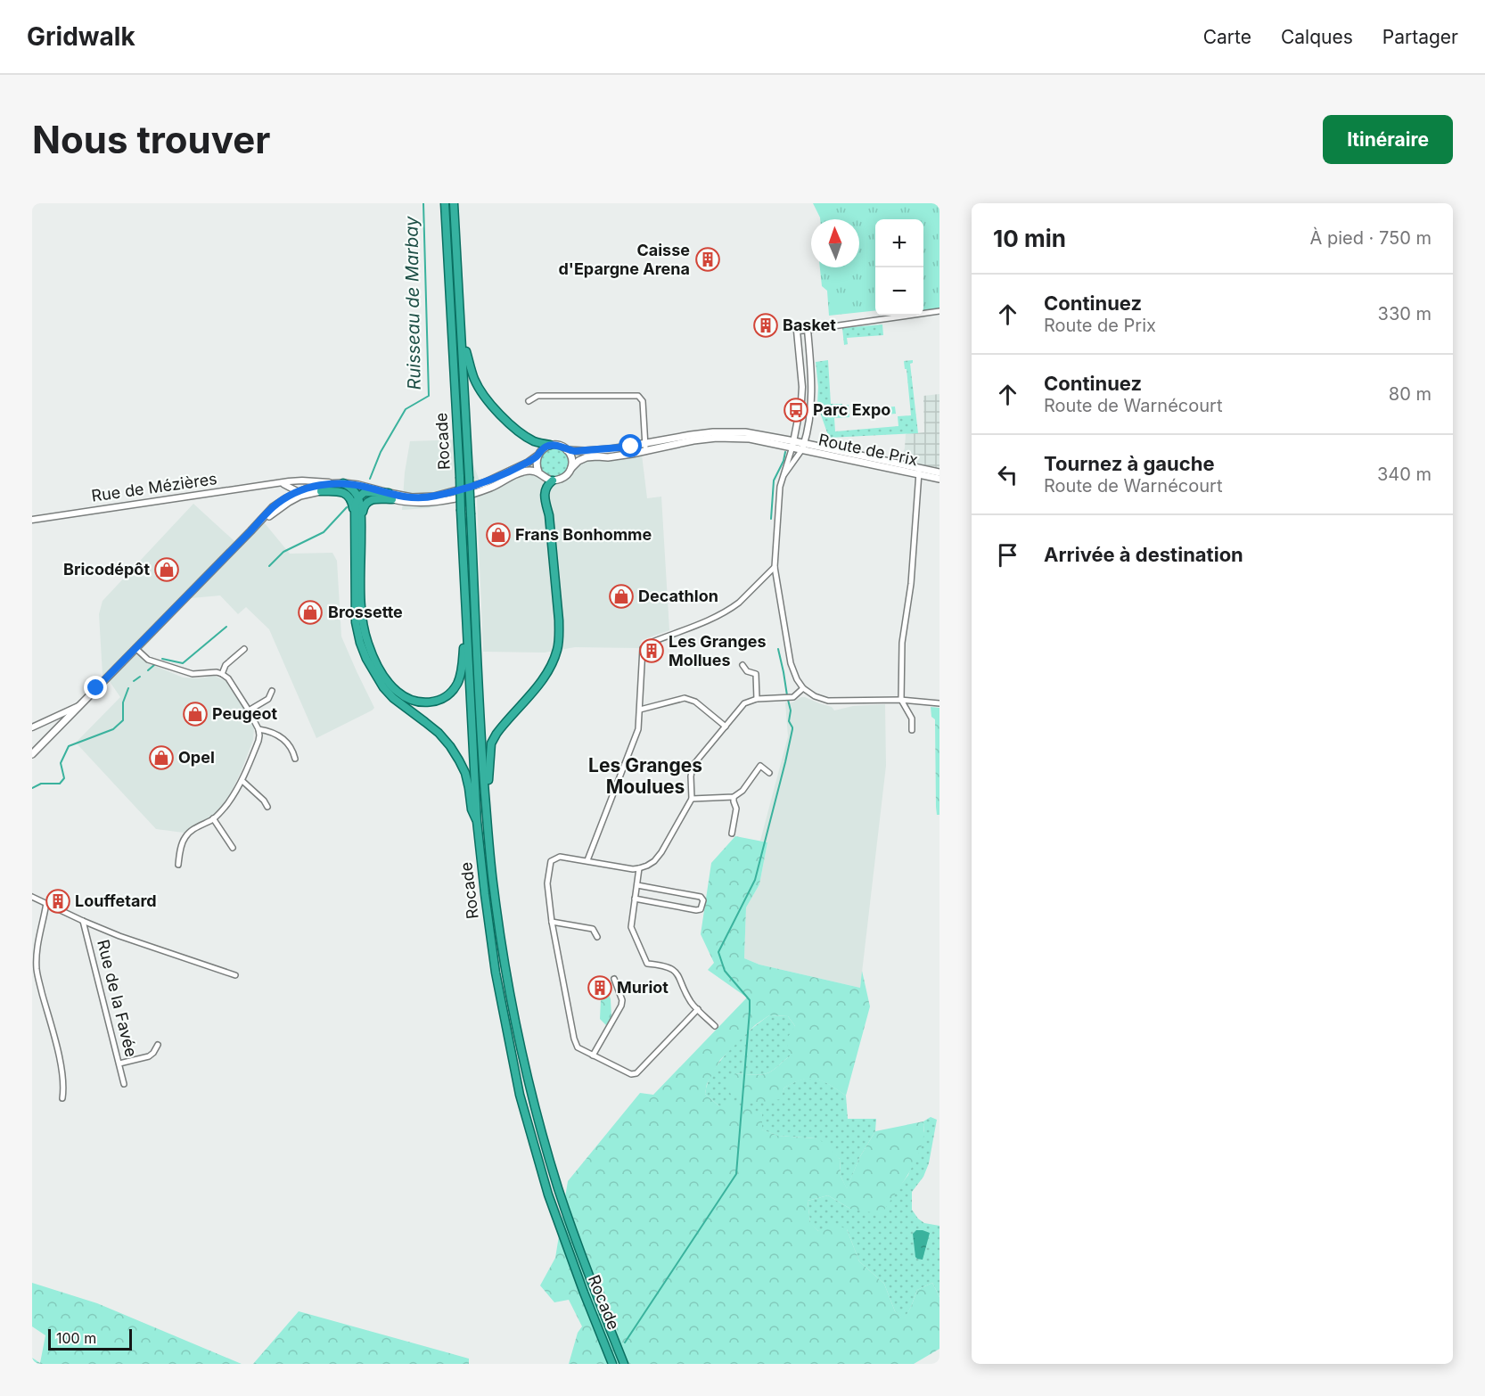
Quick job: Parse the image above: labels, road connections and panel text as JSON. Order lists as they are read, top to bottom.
{
  "streets": {
    "highway": ["Rocade"],
    "main road": ["Route de Prix"],
    "street": ["Rue de Mézières", "Rue de la Favée"]
  },
  "districts": ["Les Granges Moulues"],
  "water": ["Ruisseau de Marbay"],
  "places": {
    "building": [
      "Caisse d'Epargne Arena",
      "Basket",
      "Les Granges Mollues",
      "Louffetard",
      "Muriot"
    ],
    "bus stop": ["Parc Expo"],
    "shop": [
      "Frans Bonhomme",
      "Bricodépôt",
      "Decathlon",
      "Brossette",
      "Peugeot",
      "Opel"
    ]
  },
  "scale_bar": "100 m",
  "north": "top",
  "page": {
    "header": "Gridwalk",
    "nav": ["Carte", "Calques", "Partager"],
    "buttons": "Itinéraire",
    "title": "Nous trouver",
    "heading": ["10 min", "À pied · 750 m"],
    "map_buttons": ["+", "−"],
    "list": [
      ["Continuez", "Route de Prix", "330 m"],
      ["Continuez", "Route de Warnécourt", "80 m"],
      ["Tournez à gauche", "Route de Warnécourt", "340 m"],
      "Arrivée à destination"
    ],
    "scale": "100 m"
  }
}
